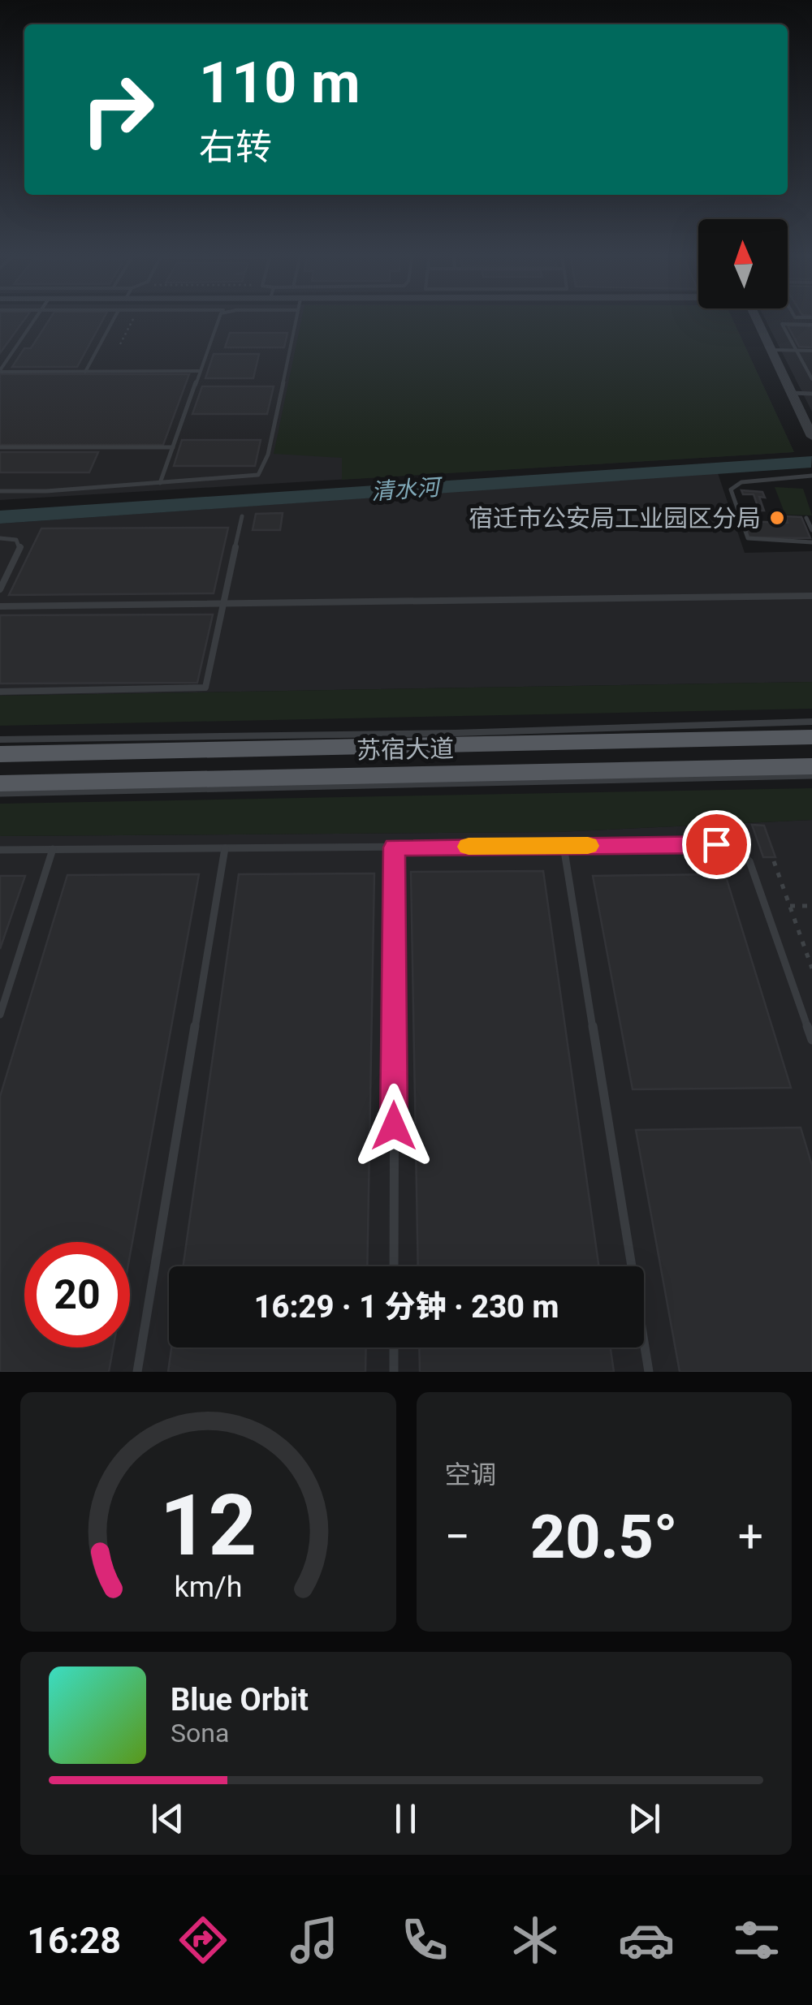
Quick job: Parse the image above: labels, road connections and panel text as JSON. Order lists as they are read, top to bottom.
{
  "streets": {
    "main road": ["苏宿大道"]
  },
  "water": ["清水河"],
  "places": ["宿迁市公安局工业园区分局"],
  "north": "top",
  "page": {
    "turn": ["110 m", "右转"],
    "limit": "20",
    "trip": "16:29 · 1 分钟 · 230 m",
    "tile": "空调",
    "heat": ["−", "20.5°", "+"],
    "song": ["Blue Orbit", "Sona"],
    "tabs": "16:28",
    "gauge": ["12", "km/h"]
  }
}
